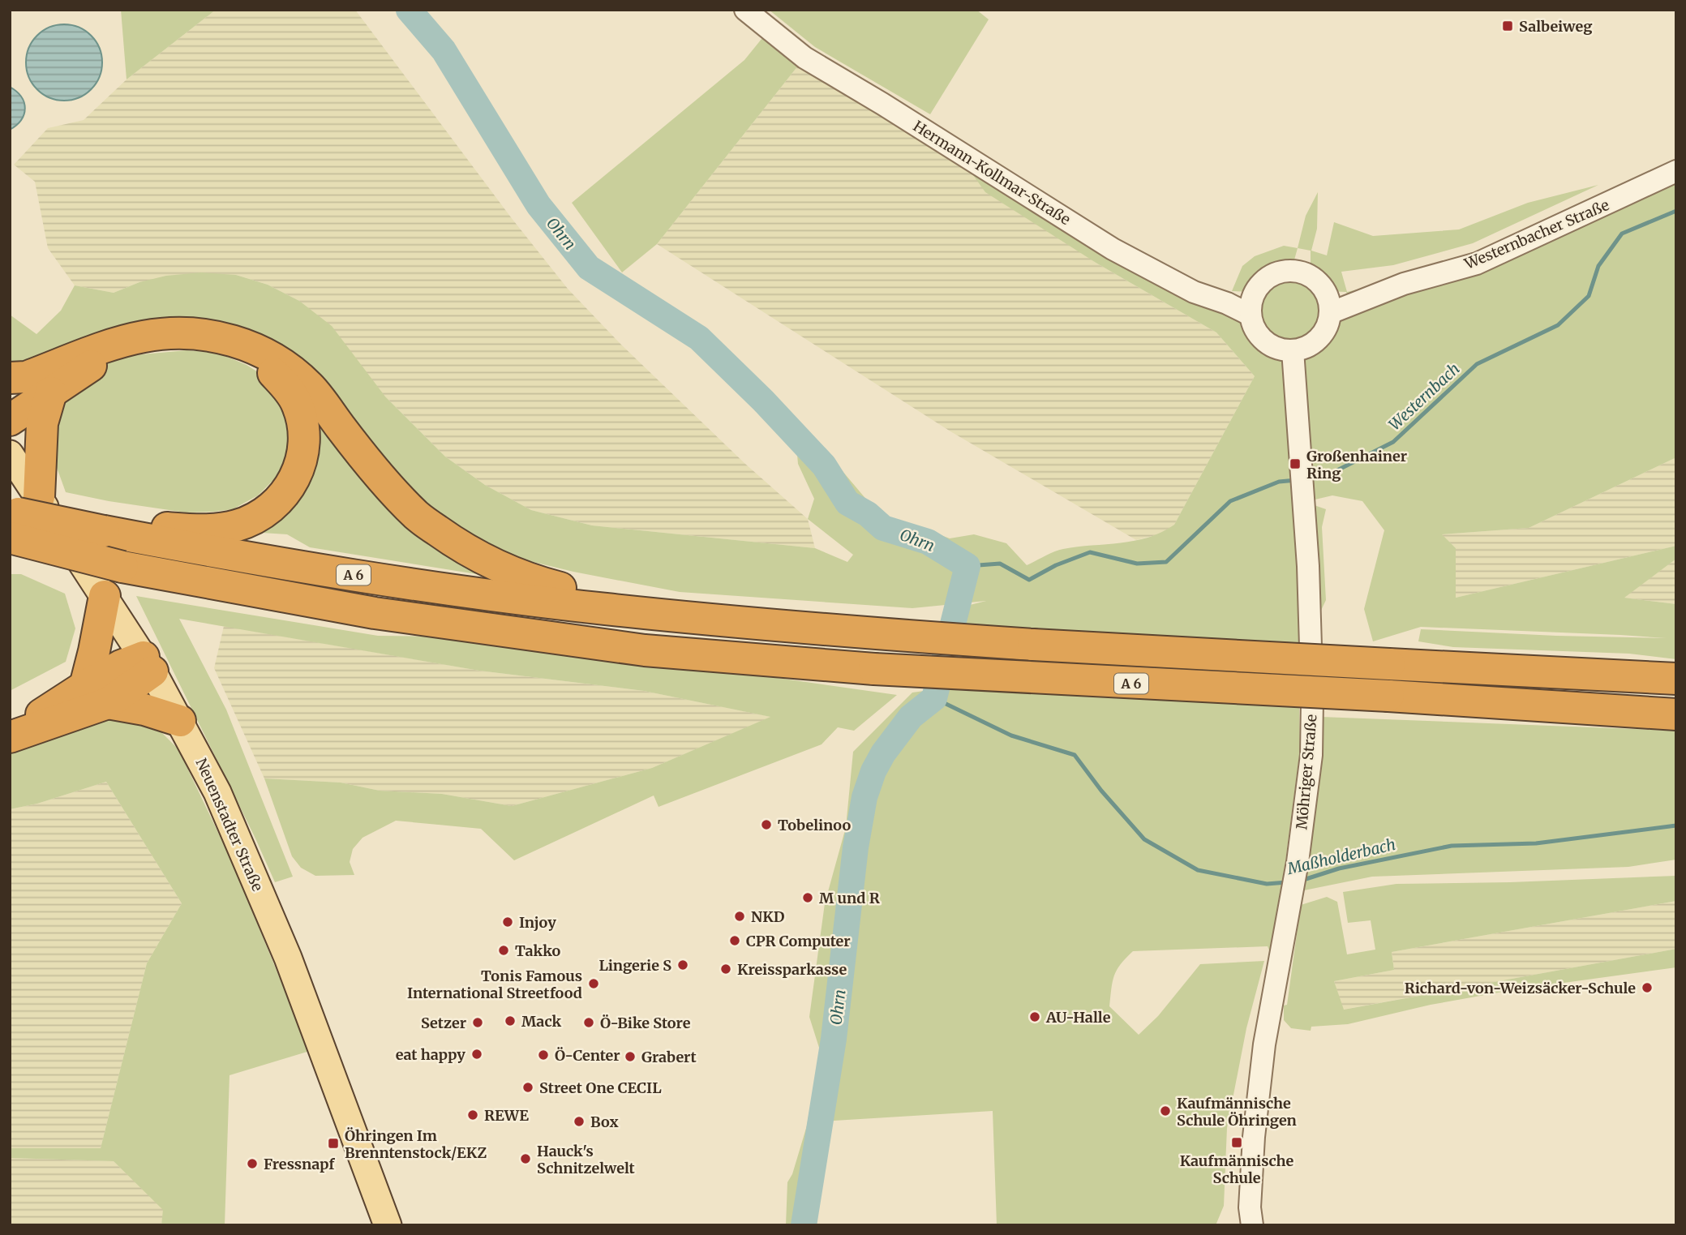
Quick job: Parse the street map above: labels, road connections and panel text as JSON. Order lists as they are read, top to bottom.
{
  "streets": {
    "highway": ["A 6"],
    "main road": ["Neuenstadter Straße"],
    "street": ["Hermann-Kollmar-Straße", "Westernbacher Straße", "Möhriger Straße"]
  },
  "crossings": [
    ["Hermann-Kollmar-Straße", "Westernbacher Straße"],
    ["Hermann-Kollmar-Straße", "Möhriger Straße"],
    ["Westernbacher Straße", "Möhriger Straße"],
    ["A 6", "Neuenstadter Straße"]
  ],
  "water": ["Ohrn", "Westernbach", "Maßholderbach"],
  "places": {
    "transit": [
      "Salbeiweg",
      "Großenhainer Ring",
      "Kaufmännische Schule",
      "Öhringen Im Brenntenstock/EKZ"
    ],
    "other": [
      "Tobelinoo",
      "M und R",
      "NKD",
      "Injoy",
      "CPR Computer",
      "Takko",
      "Lingerie S",
      "Kreissparkasse",
      "Tonis Famous International Streetfood",
      "Richard-von-Weizsäcker-Schule",
      "AU-Halle",
      "Mack",
      "Setzer",
      "Ö-Bike Store",
      "eat happy",
      "Ö-Center",
      "Grabert",
      "Street One CECIL",
      "Kaufmännische Schule Öhringen",
      "REWE",
      "Box",
      "Hauck's Schnitzelwelt",
      "Fressnapf"
    ]
  }
}
